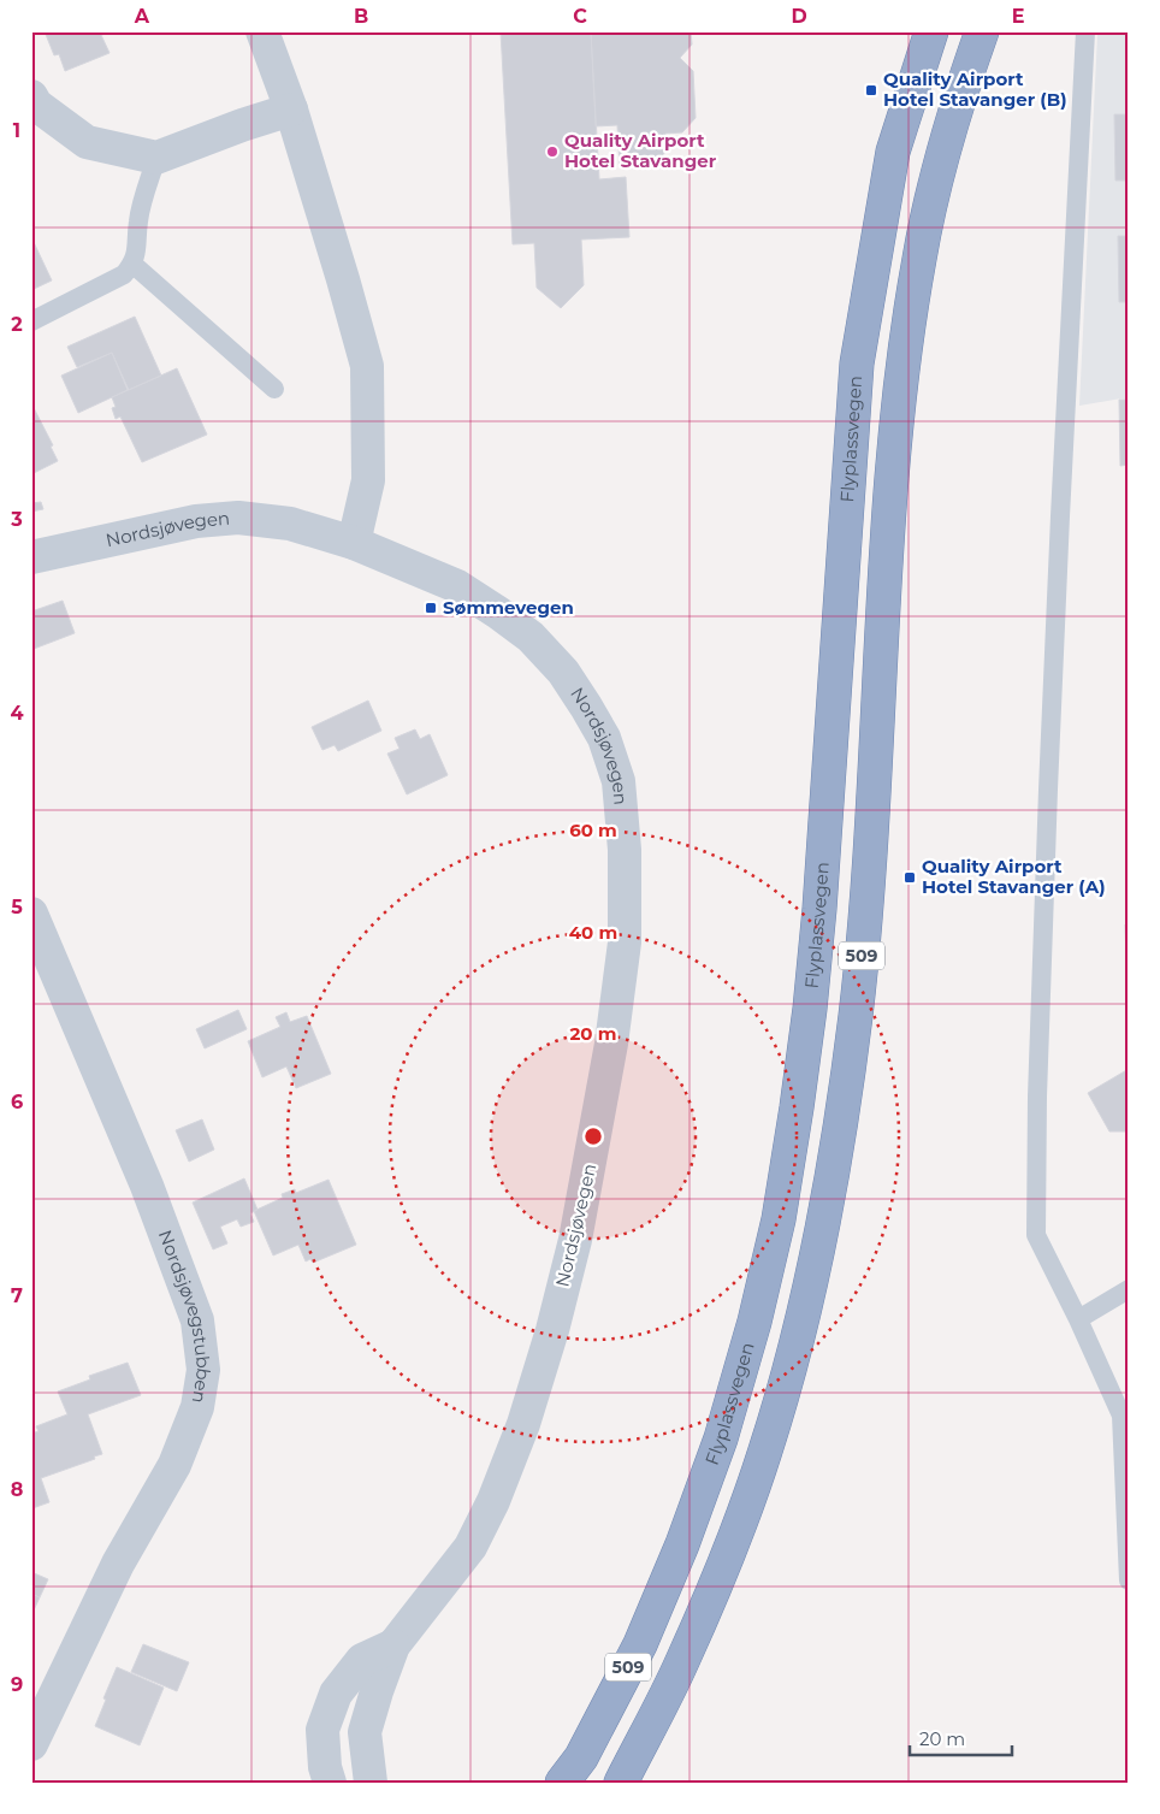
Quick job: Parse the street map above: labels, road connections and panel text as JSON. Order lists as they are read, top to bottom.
{
  "streets": {
    "highway": ["Flyplassvegen", "509"],
    "street": ["Nordsjøvegen", "Nordsjøvegstubben"]
  },
  "places": {
    "transit": ["Quality Airport Hotel Stavanger (B)", "Sømmevegen", "Quality Airport Hotel Stavanger (A)"],
    "other": ["Quality Airport Hotel Stavanger"]
  },
  "scale_bar": "20 m",
  "grid": {
    "columns": [
      "A",
      "B",
      "C",
      "D",
      "E"
    ],
    "rows": [
      "1",
      "2",
      "3",
      "4",
      "5",
      "6",
      "7",
      "8",
      "9"
    ]
  },
  "rings": ["60 m", "40 m", "20 m"]
}
